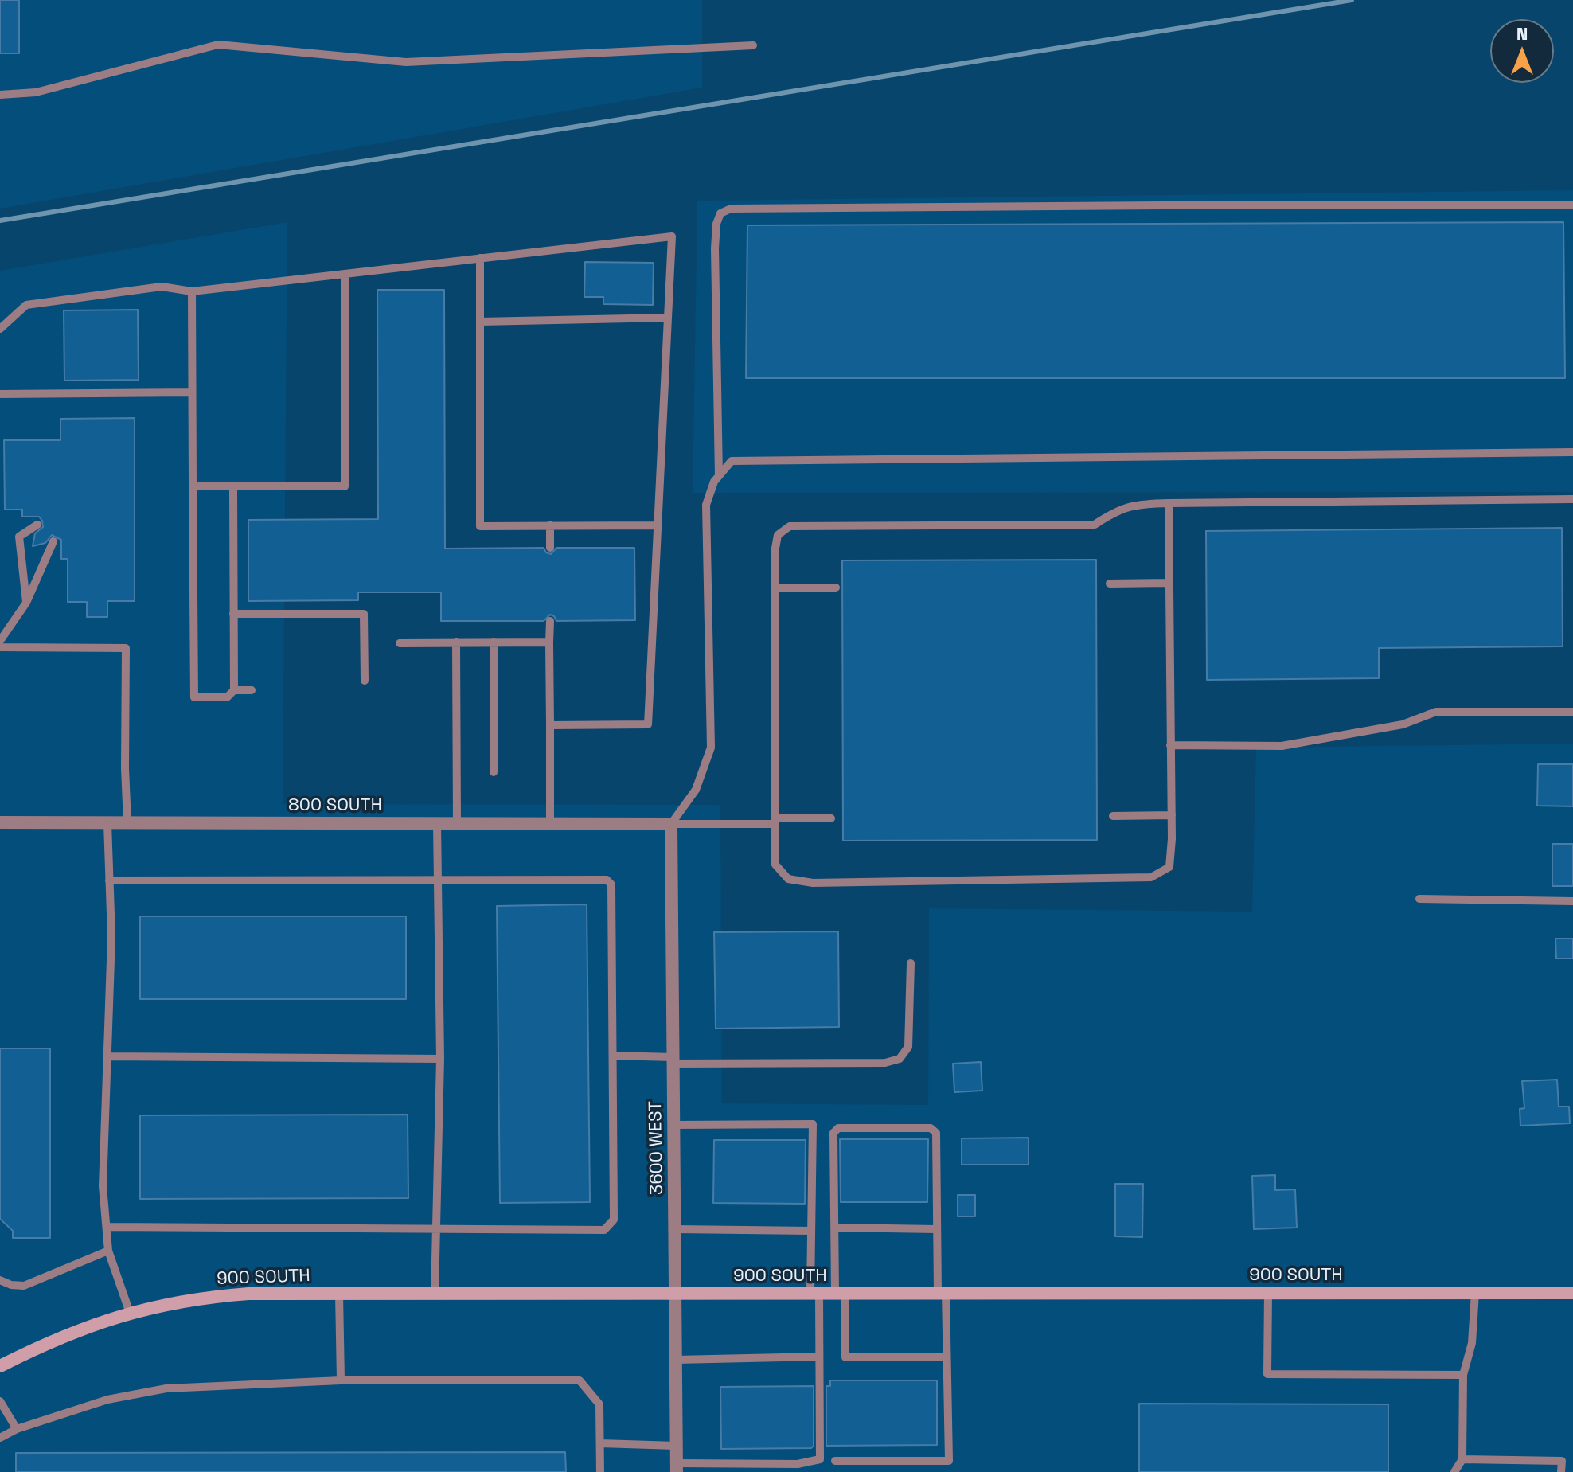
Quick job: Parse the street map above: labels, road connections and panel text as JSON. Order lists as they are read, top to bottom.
{
  "streets": {
    "street": ["800 SOUTH", "3600 WEST", "900 SOUTH"]
  },
  "crossings": [
    ["800 SOUTH", "3600 WEST"],
    ["3600 WEST", "900 SOUTH"]
  ],
  "north": "top"
}
